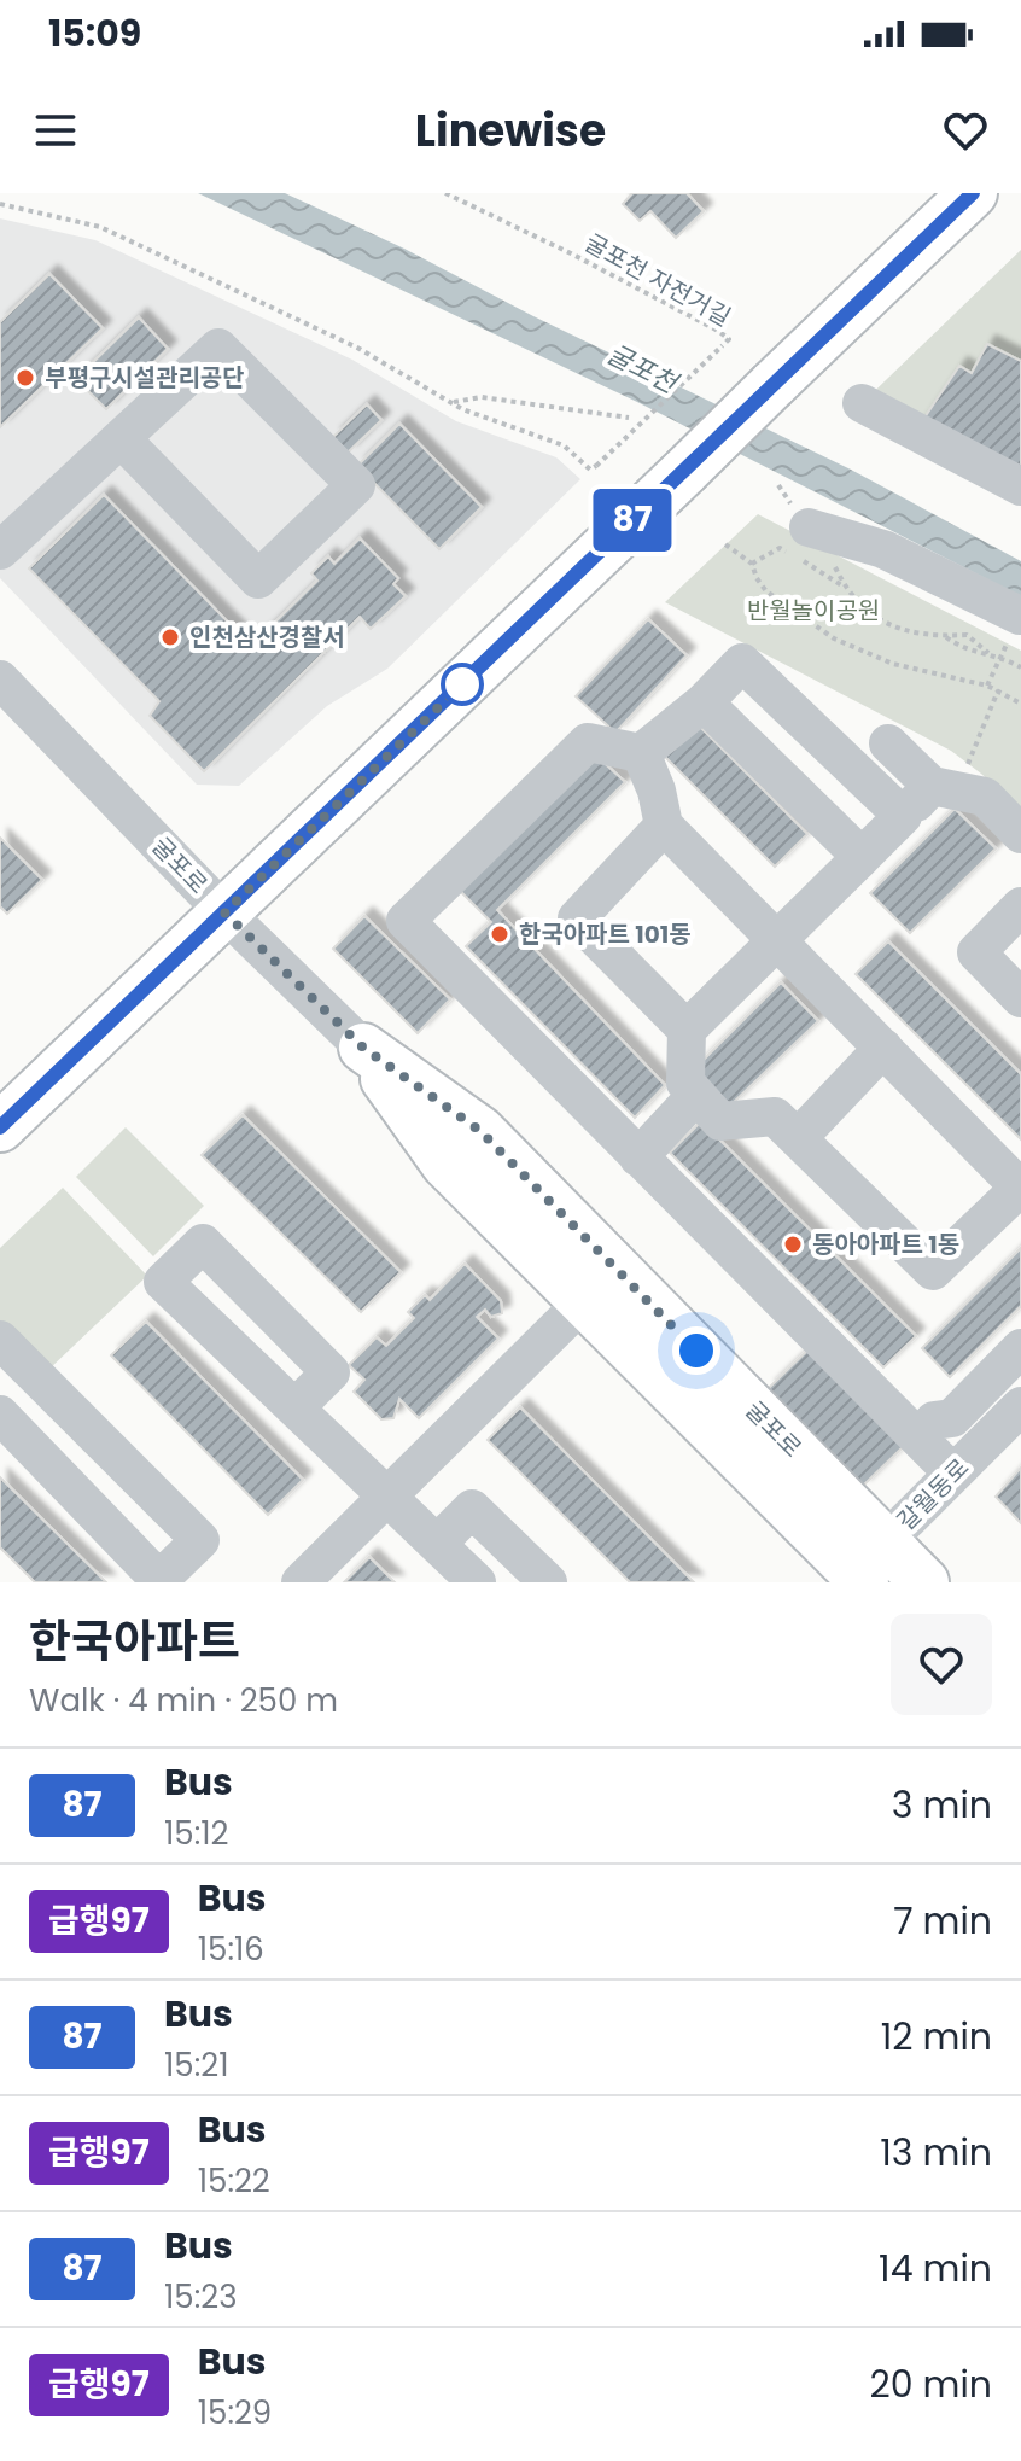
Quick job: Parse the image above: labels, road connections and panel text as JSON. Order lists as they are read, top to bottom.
{
  "streets": {
    "main road": ["굴포로"],
    "street": ["갈월동로"],
    "path": ["굴포천 자전거길"]
  },
  "crossings": [
    ["굴포로", "갈월동로"]
  ],
  "water": ["굴포천"],
  "parks": ["반월놀이공원"],
  "places": [
    "부평구시설관리공단",
    "인천삼산경찰서",
    "한국아파트 101동",
    "동아아파트 1동"
  ],
  "lines": ["bus line 87"],
  "page": {
    "status": "15:09",
    "header": "Linewise",
    "on_map": "87",
    "heading": ["한국아파트", "Walk · 4 min · 250 m"],
    "list": [
      {
        "mark": "87",
        "name": "Bus",
        "note": "15:12",
        "value": "3 min"
      },
      {
        "mark": "급행97",
        "name": "Bus",
        "note": "15:16",
        "value": "7 min"
      },
      {
        "mark": "87",
        "name": "Bus",
        "note": "15:21",
        "value": "12 min"
      },
      {
        "mark": "급행97",
        "name": "Bus",
        "note": "15:22",
        "value": "13 min"
      },
      {
        "mark": "87",
        "name": "Bus",
        "note": "15:23",
        "value": "14 min"
      },
      {
        "mark": "급행97",
        "name": "Bus",
        "note": "15:29",
        "value": "20 min"
      }
    ]
  }
}
